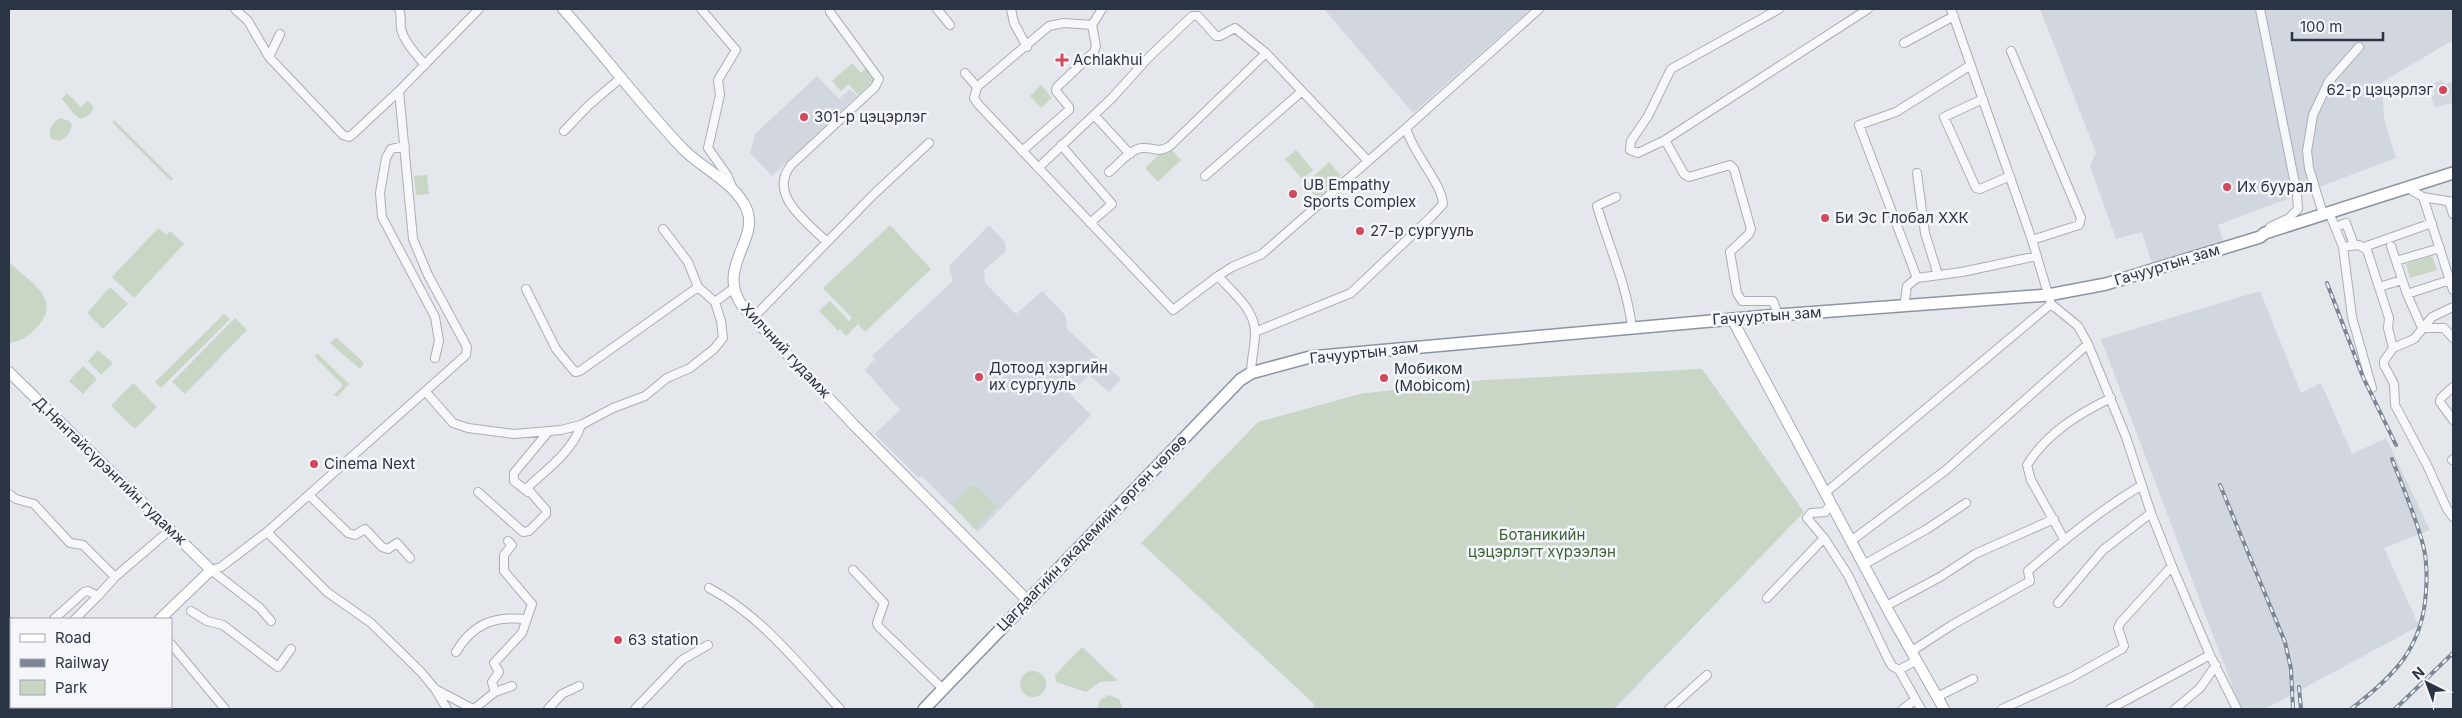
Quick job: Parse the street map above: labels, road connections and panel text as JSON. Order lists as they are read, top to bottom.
{
  "streets": {
    "highway": ["Гачууртын зам", "Цагдаагийн академийн өргөн чөлөө"],
    "main road": ["Хилчний гудамж", "Д.Нянтайсүрэнгийн гудамж"]
  },
  "crossings": [
    ["Гачууртын зам", "Цагдаагийн академийн өргөн чөлөө"],
    ["Хилчний гудамж", "Цагдаагийн академийн өргөн чөлөө"]
  ],
  "parks": ["Ботаникийн цэцэрлэгт хүрээлэн"],
  "places": {
    "health": ["Achlakhui"],
    "other": [
      "62-р цэцэрлэг",
      "301-р цэцэрлэг",
      "Их буурал",
      "UB Empathy Sports Complex",
      "Би Эс Глобал ХХК",
      "27-р сургууль",
      "Дотоод хэргийн их сургууль",
      "Мобиком (Mobicom)",
      "Cinema Next",
      "63 station"
    ]
  },
  "legend": ["Road", "Railway", "Park"],
  "scale_bar": "100 m",
  "north": "top left"
}
